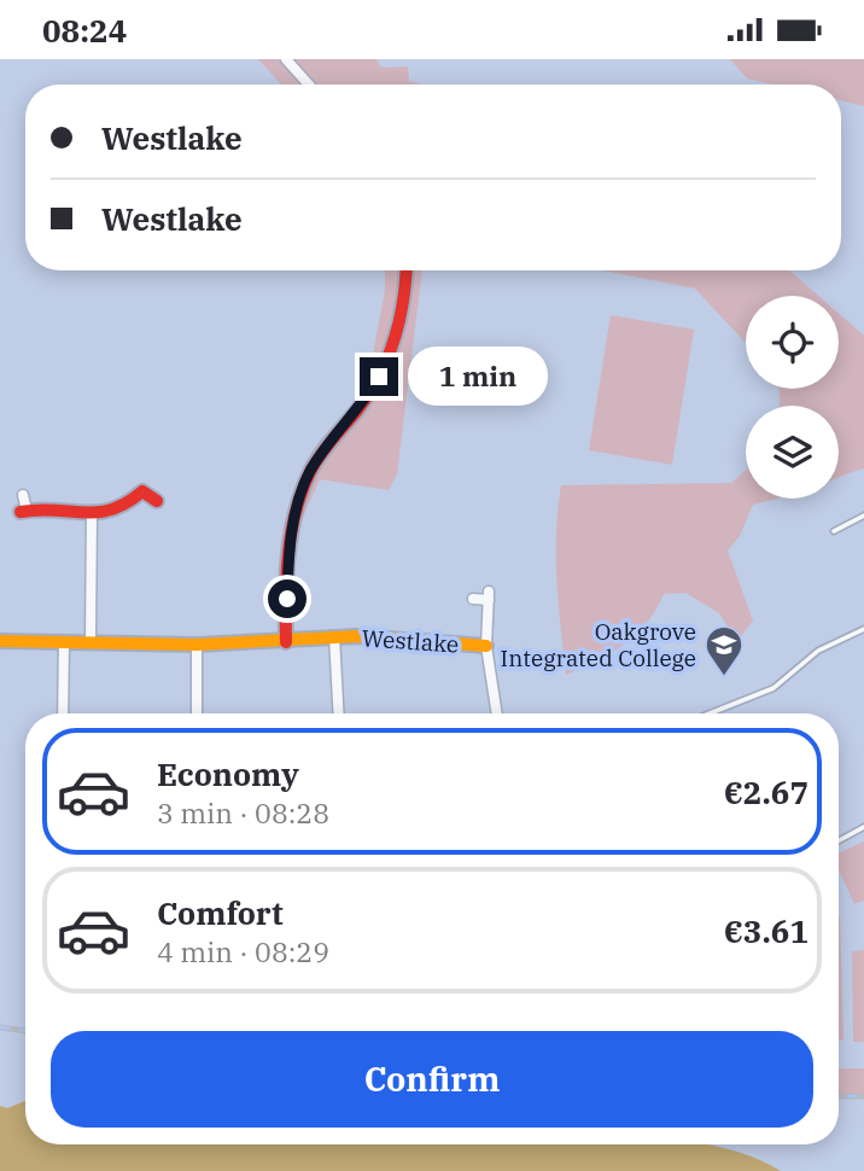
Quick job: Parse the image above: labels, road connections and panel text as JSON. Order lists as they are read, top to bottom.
{
  "streets": {
    "street": ["Westlake"]
  },
  "places": {
    "school or university": ["Oakgrove Integrated College"]
  },
  "page": {
    "status": "08:24",
    "banner": ["Westlake", "Westlake"],
    "bubble": "1 min",
    "list": [
      {
        "name": "Economy",
        "note": "3 min · 08:28",
        "value": "€2.67"
      },
      {
        "name": "Comfort",
        "note": "4 min · 08:29",
        "value": "€3.61"
      }
    ],
    "buttons": "Confirm"
  }
}
